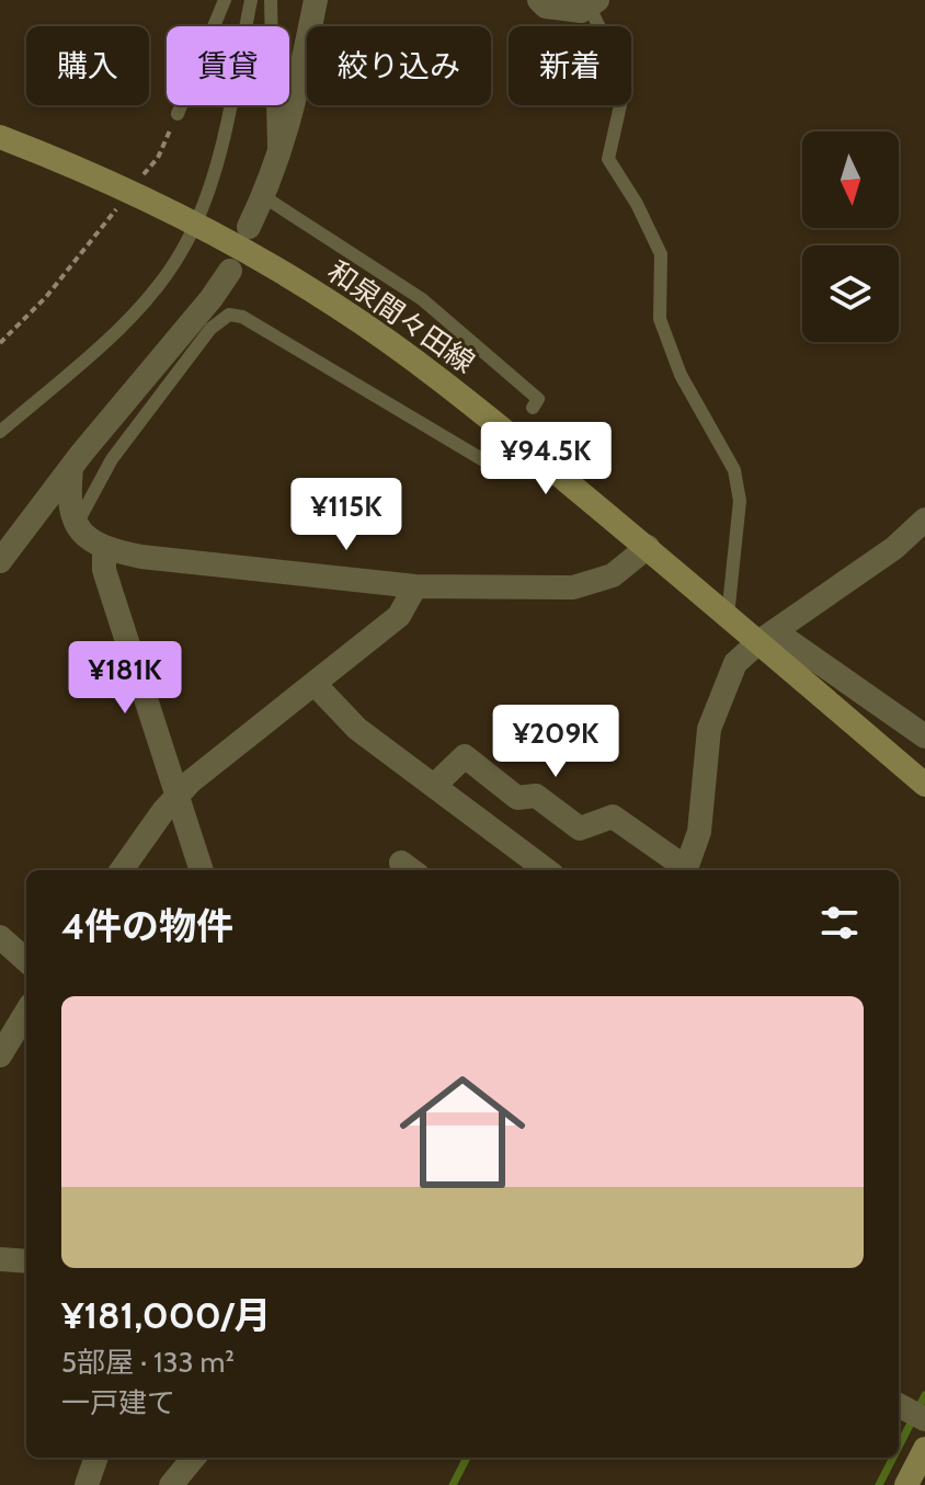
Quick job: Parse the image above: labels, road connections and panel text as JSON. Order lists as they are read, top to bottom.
{
  "streets": {
    "main road": ["和泉間々田線"]
  },
  "north": "bottom",
  "page": {
    "chip": [
      "購入",
      "賃貸",
      "絞り込み",
      "新着"
    ],
    "price": [
      "¥94.5K",
      "¥115K",
      "¥181K",
      "¥209K"
    ],
    "heading": "4件の物件",
    "list": [
      {
        "name": "¥181,000/月",
        "note": "5部屋 · 133 m² · 一戸建て"
      }
    ]
  }
}
